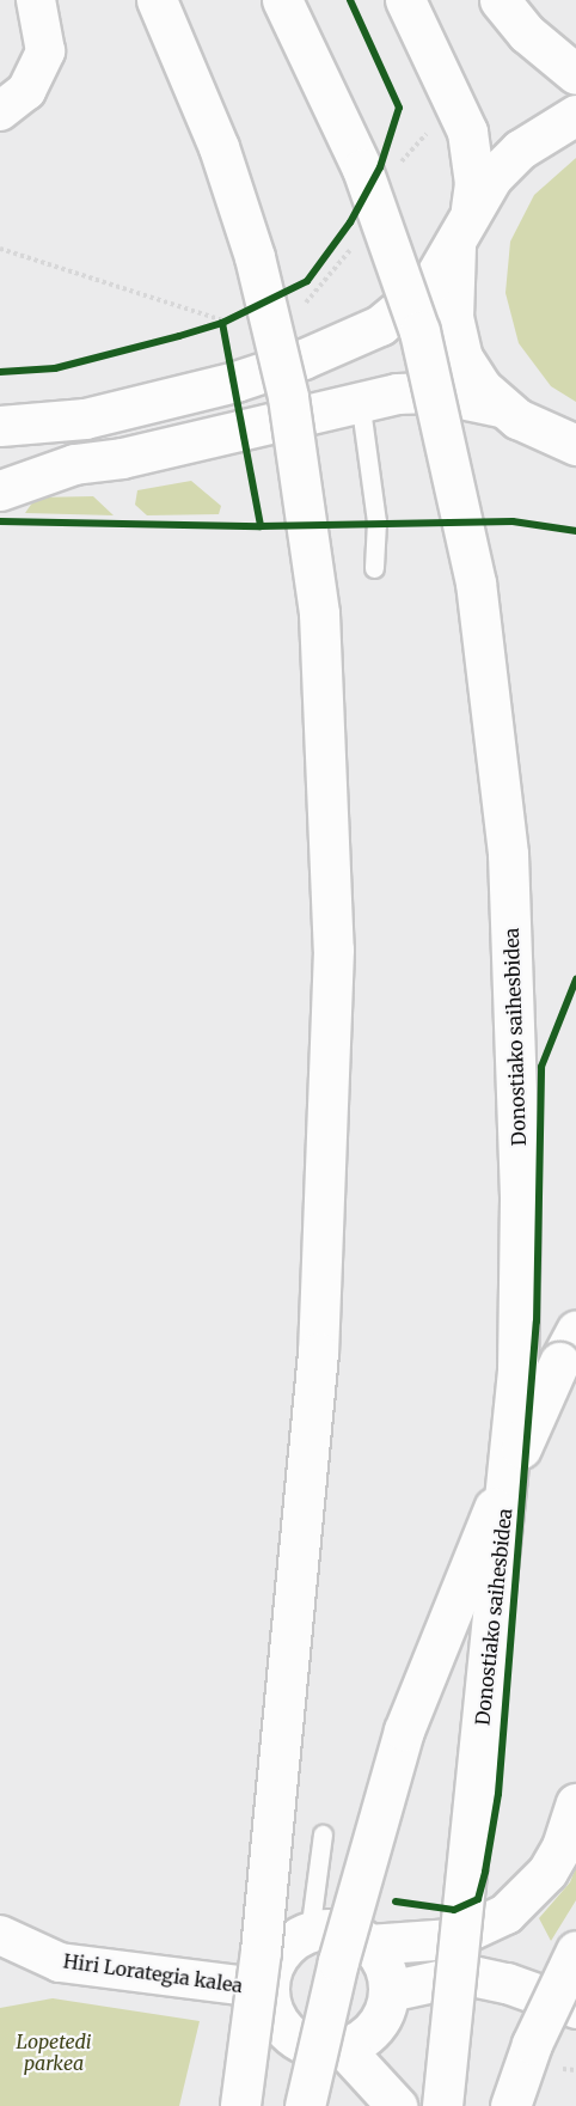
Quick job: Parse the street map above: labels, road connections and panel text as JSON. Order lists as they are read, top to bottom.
{
  "streets": {
    "main road": ["Donostiako saihesbidea"],
    "street": ["Hiri Lorategia kalea"]
  },
  "parks": ["Lopetedi parkea"]
}
